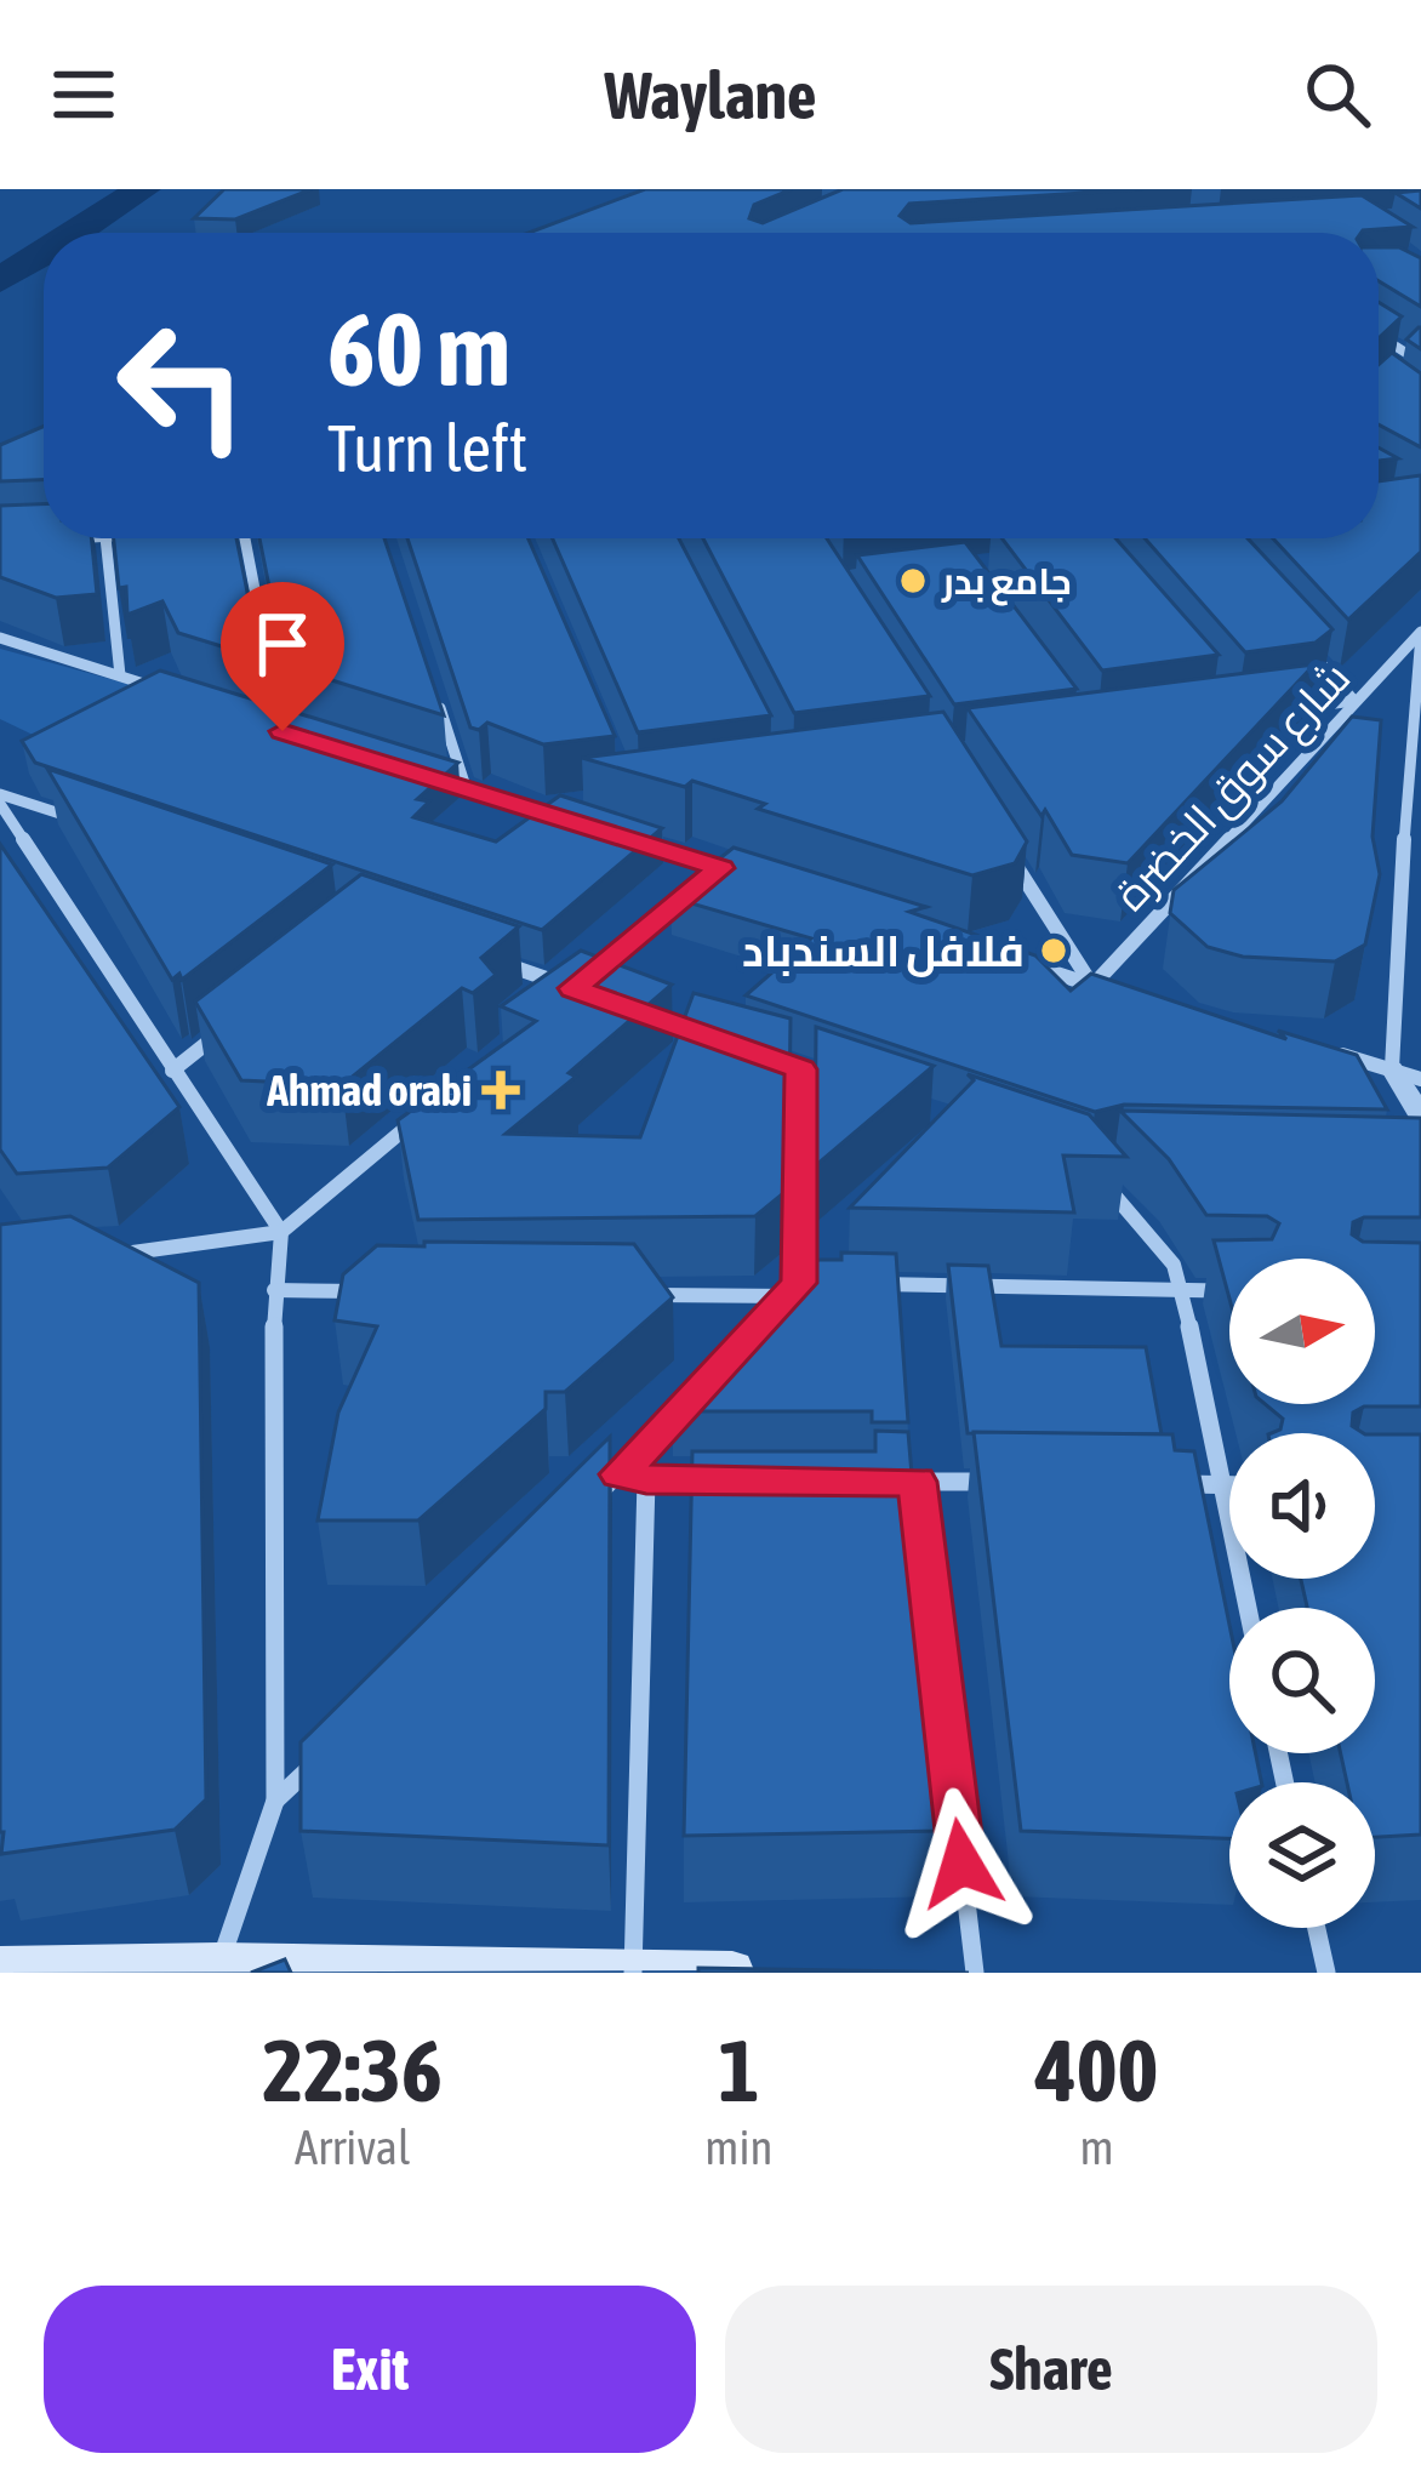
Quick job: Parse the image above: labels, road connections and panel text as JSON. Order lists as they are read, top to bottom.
{
  "streets": {
    "street": ["شارع سوق الخضرة"]
  },
  "places": {
    "other": ["جامع بدر", "فلافل السندباد"],
    "health": ["Ahmad orabi"]
  },
  "north": "right",
  "page": {
    "header": "Waylane",
    "turn": ["60 m", "Turn left"],
    "eta": [
      "22:36",
      "Arrival",
      "1",
      "min",
      "400",
      "m"
    ],
    "buttons": ["Exit", "Share"]
  }
}
